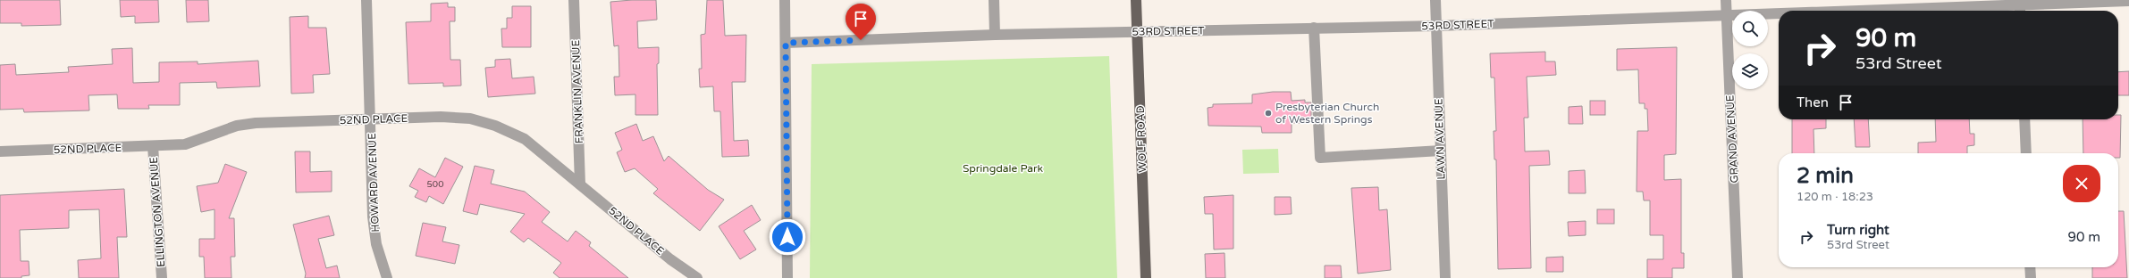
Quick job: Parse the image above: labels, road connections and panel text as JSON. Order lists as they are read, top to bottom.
{
  "streets": {
    "main road": ["WOLF ROAD"],
    "street": [
      "53RD STREET",
      "FRANKLIN AVENUE",
      "52ND PLACE",
      "LAWN AVENUE",
      "GRAND AVENUE",
      "HOWARD AVENUE",
      "ELLINGTON AVENUE"
    ]
  },
  "crossings": [
    ["53RD STREET", "WOLF ROAD"],
    ["53RD STREET", "LAWN AVENUE"],
    ["53RD STREET", "GRAND AVENUE"],
    ["FRANKLIN AVENUE", "52ND PLACE"],
    ["52ND PLACE", "HOWARD AVENUE"],
    ["52ND PLACE", "ELLINGTON AVENUE"]
  ],
  "parks": ["Springdale Park"],
  "places": ["Presbyterian Church of Western Springs"],
  "house_numbers": ["500"],
  "page": {
    "turn": ["90 m", "53rd Street"],
    "then": "Then",
    "heading": ["2 min", "120 m · 18:23"],
    "list": [
      {
        "name": "Turn right",
        "note": "53rd Street",
        "value": "90 m"
      }
    ]
  }
}
